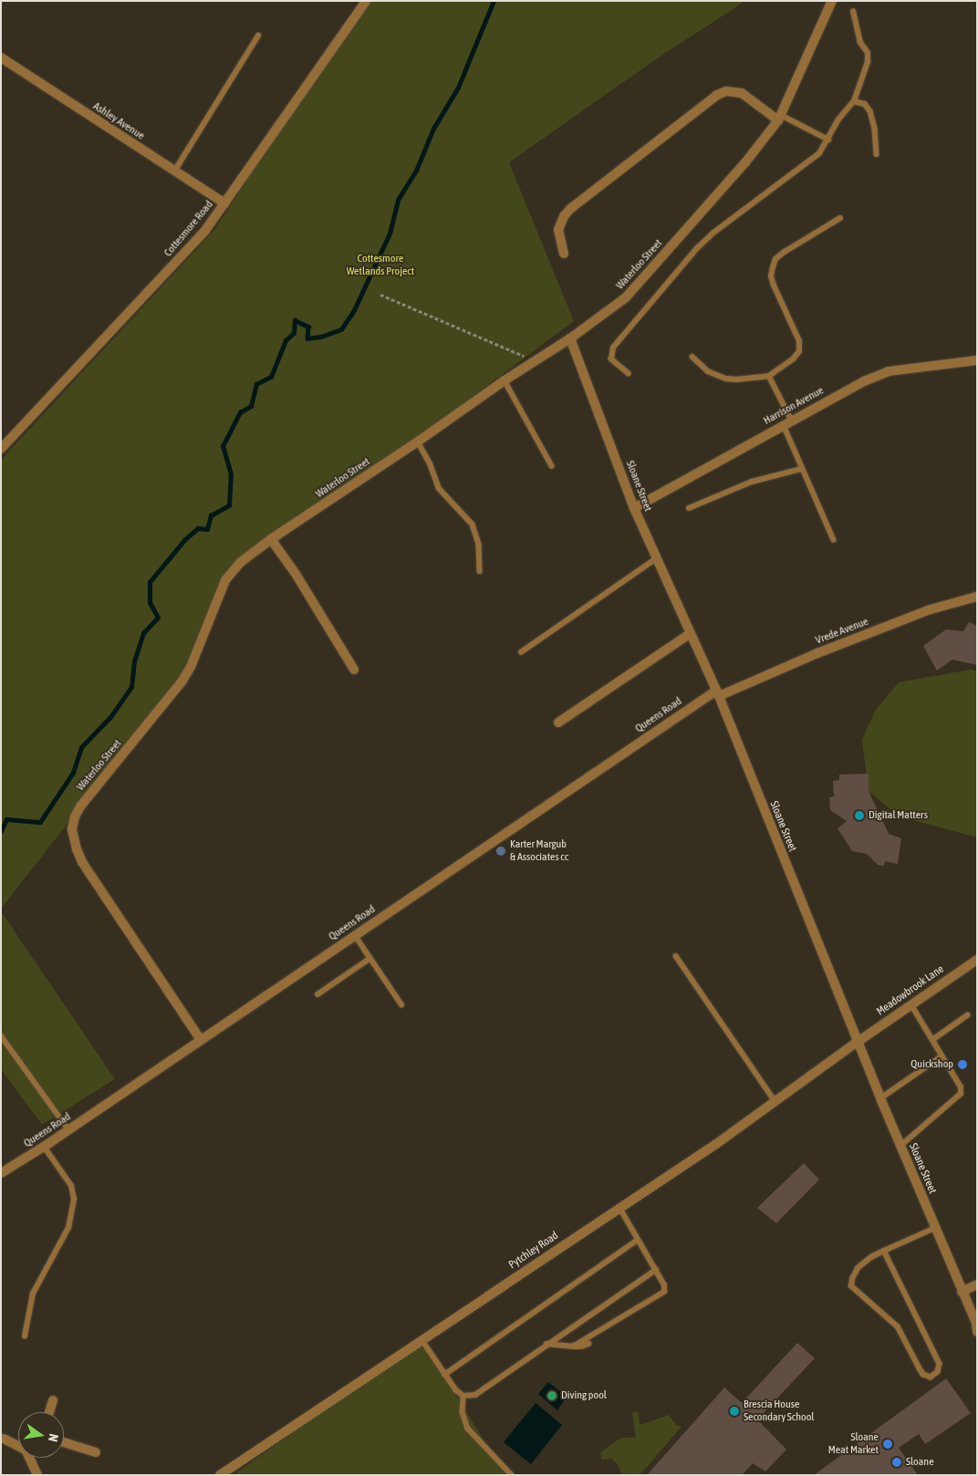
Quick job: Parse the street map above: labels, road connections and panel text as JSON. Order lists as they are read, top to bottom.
{
  "streets": {
    "street": [
      "Ashley Avenue",
      "Cottesmore Road",
      "Waterloo Street",
      "Harrison Avenue",
      "Sloane Street",
      "Vrede Avenue",
      "Queens Road",
      "Meadowbrook Lane",
      "Pytchley Road"
    ]
  },
  "crossings": [
    ["Ashley Avenue", "Cottesmore Road"],
    ["Waterloo Street", "Sloane Street"],
    ["Waterloo Street", "Queens Road"],
    ["Harrison Avenue", "Sloane Street"],
    ["Sloane Street", "Vrede Avenue"],
    ["Sloane Street", "Queens Road"],
    ["Sloane Street", "Meadowbrook Lane"],
    ["Sloane Street", "Pytchley Road"],
    ["Vrede Avenue", "Queens Road"],
    ["Meadowbrook Lane", "Pytchley Road"]
  ],
  "parks": ["Cottesmore Wetlands Project"],
  "places": [
    "Digital Matters",
    "Karter Margub & Associates cc",
    "Quickshop",
    "Diving pool",
    "Brescia House Secondary School",
    "Sloane Meat Market",
    "Sloane"
  ],
  "north": "right"
}
